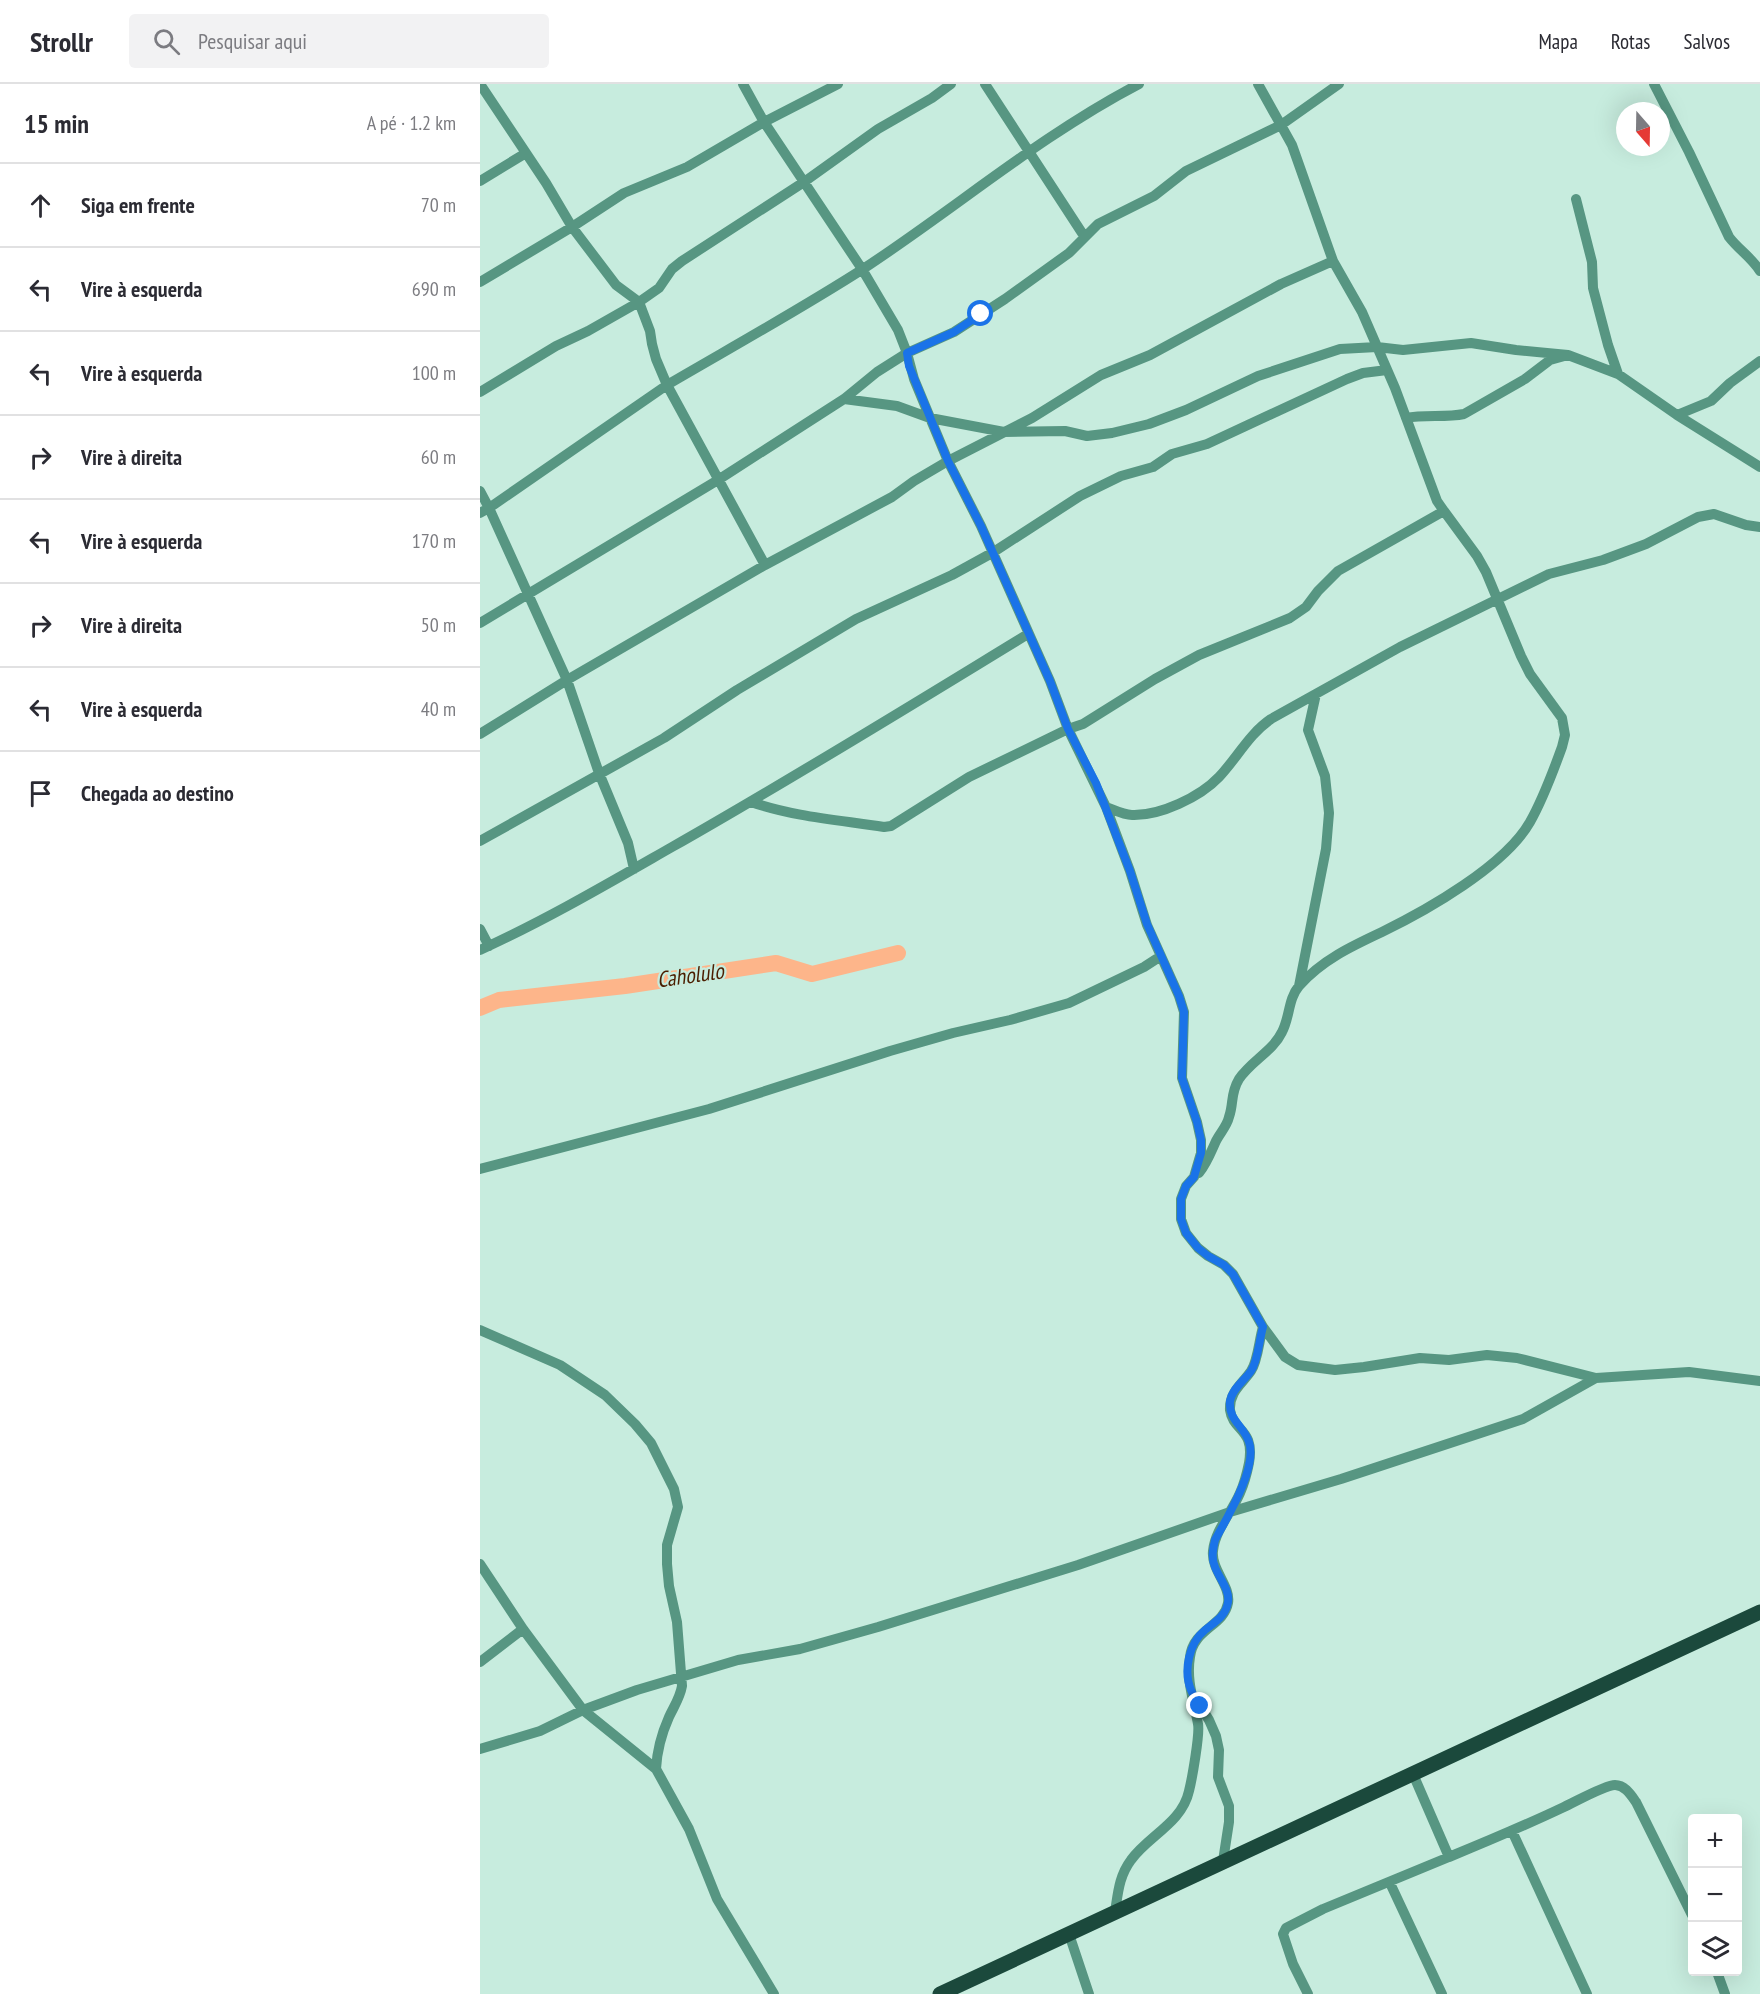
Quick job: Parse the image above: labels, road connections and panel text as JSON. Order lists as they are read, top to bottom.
{
  "water": ["Caholulo"],
  "north": "bottom",
  "page": {
    "header": "Strollr",
    "search": "Pesquisar aqui",
    "nav": ["Mapa", "Rotas", "Salvos"],
    "heading": ["15 min", "A pé · 1.2 km"],
    "list": [
      ["Siga em frente", "70 m"],
      ["Vire à esquerda", "690 m"],
      ["Vire à esquerda", "100 m"],
      ["Vire à direita", "60 m"],
      ["Vire à esquerda", "170 m"],
      ["Vire à direita", "50 m"],
      ["Vire à esquerda", "40 m"],
      "Chegada ao destino"
    ],
    "map_buttons": ["+", "−"]
  }
}
